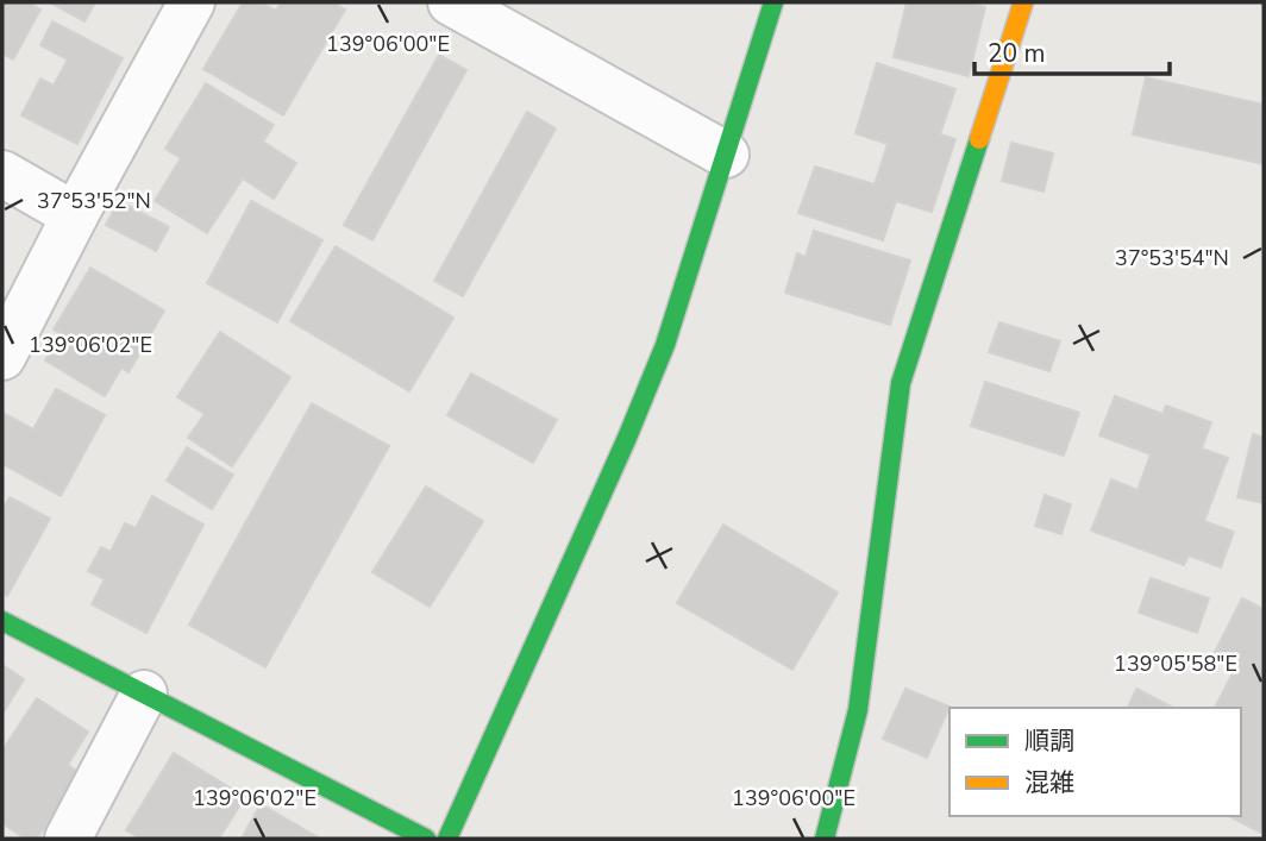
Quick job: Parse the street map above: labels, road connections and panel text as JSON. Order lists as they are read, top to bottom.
{
  "legend": ["順調", "混雑"],
  "scale_bar": "20 m",
  "coordinates": [
    "139°06'00\"E",
    "37°53'52\"N",
    "37°53'54\"N",
    "139°06'02\"E",
    "139°05'58\"E"
  ]
}
